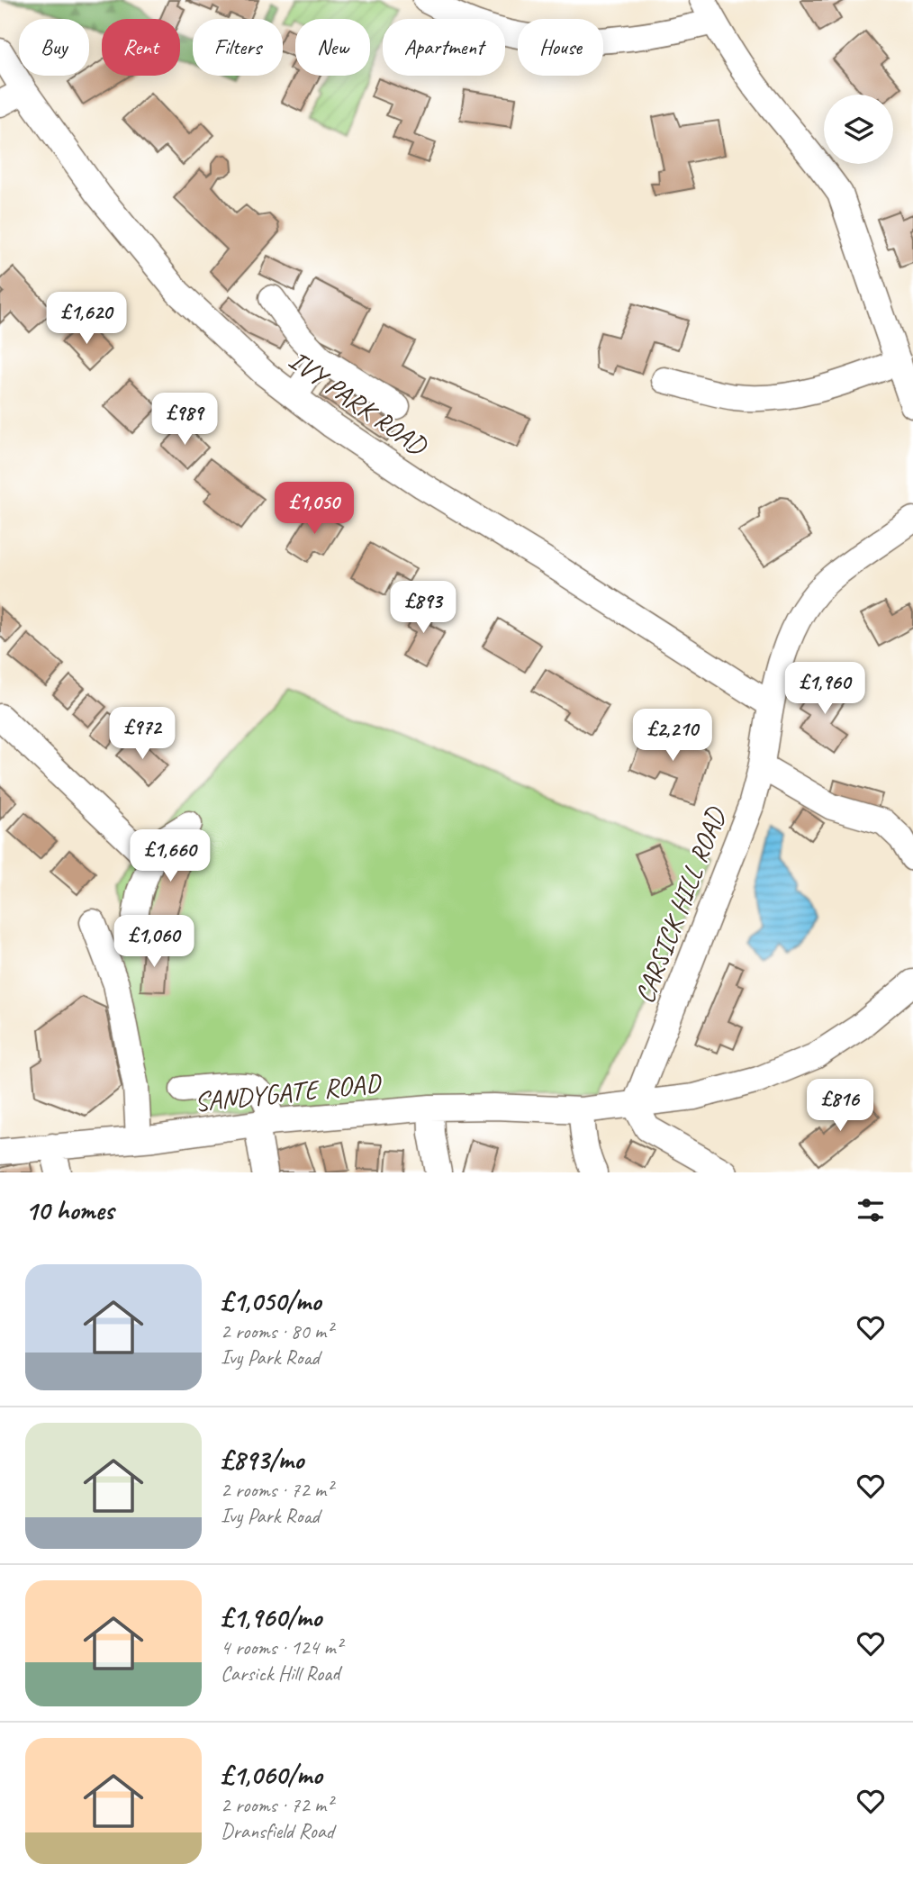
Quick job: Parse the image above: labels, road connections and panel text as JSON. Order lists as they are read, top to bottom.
{
  "streets": {
    "street": ["IVY PARK ROAD", "CARSICK HILL ROAD", "SANDYGATE ROAD"]
  },
  "crossings": [
    ["IVY PARK ROAD", "CARSICK HILL ROAD"],
    ["CARSICK HILL ROAD", "SANDYGATE ROAD"]
  ],
  "page": {
    "chip": [
      "Buy",
      "Rent",
      "Filters",
      "New",
      "Apartment",
      "House"
    ],
    "price": [
      "£1,620",
      "£989",
      "£1,050",
      "£893",
      "£1,960",
      "£972",
      "£2,210",
      "£1,660",
      "£1,060",
      "£816"
    ],
    "heading": "10 homes",
    "list": [
      {
        "name": "£1,050/mo",
        "note": "2 rooms · 80 m² · Ivy Park Road"
      },
      {
        "name": "£893/mo",
        "note": "2 rooms · 72 m² · Ivy Park Road"
      },
      {
        "name": "£1,960/mo",
        "note": "4 rooms · 124 m² · Carsick Hill Road"
      },
      {
        "name": "£1,060/mo",
        "note": "2 rooms · 72 m² · Dransfield Road"
      }
    ]
  }
}
